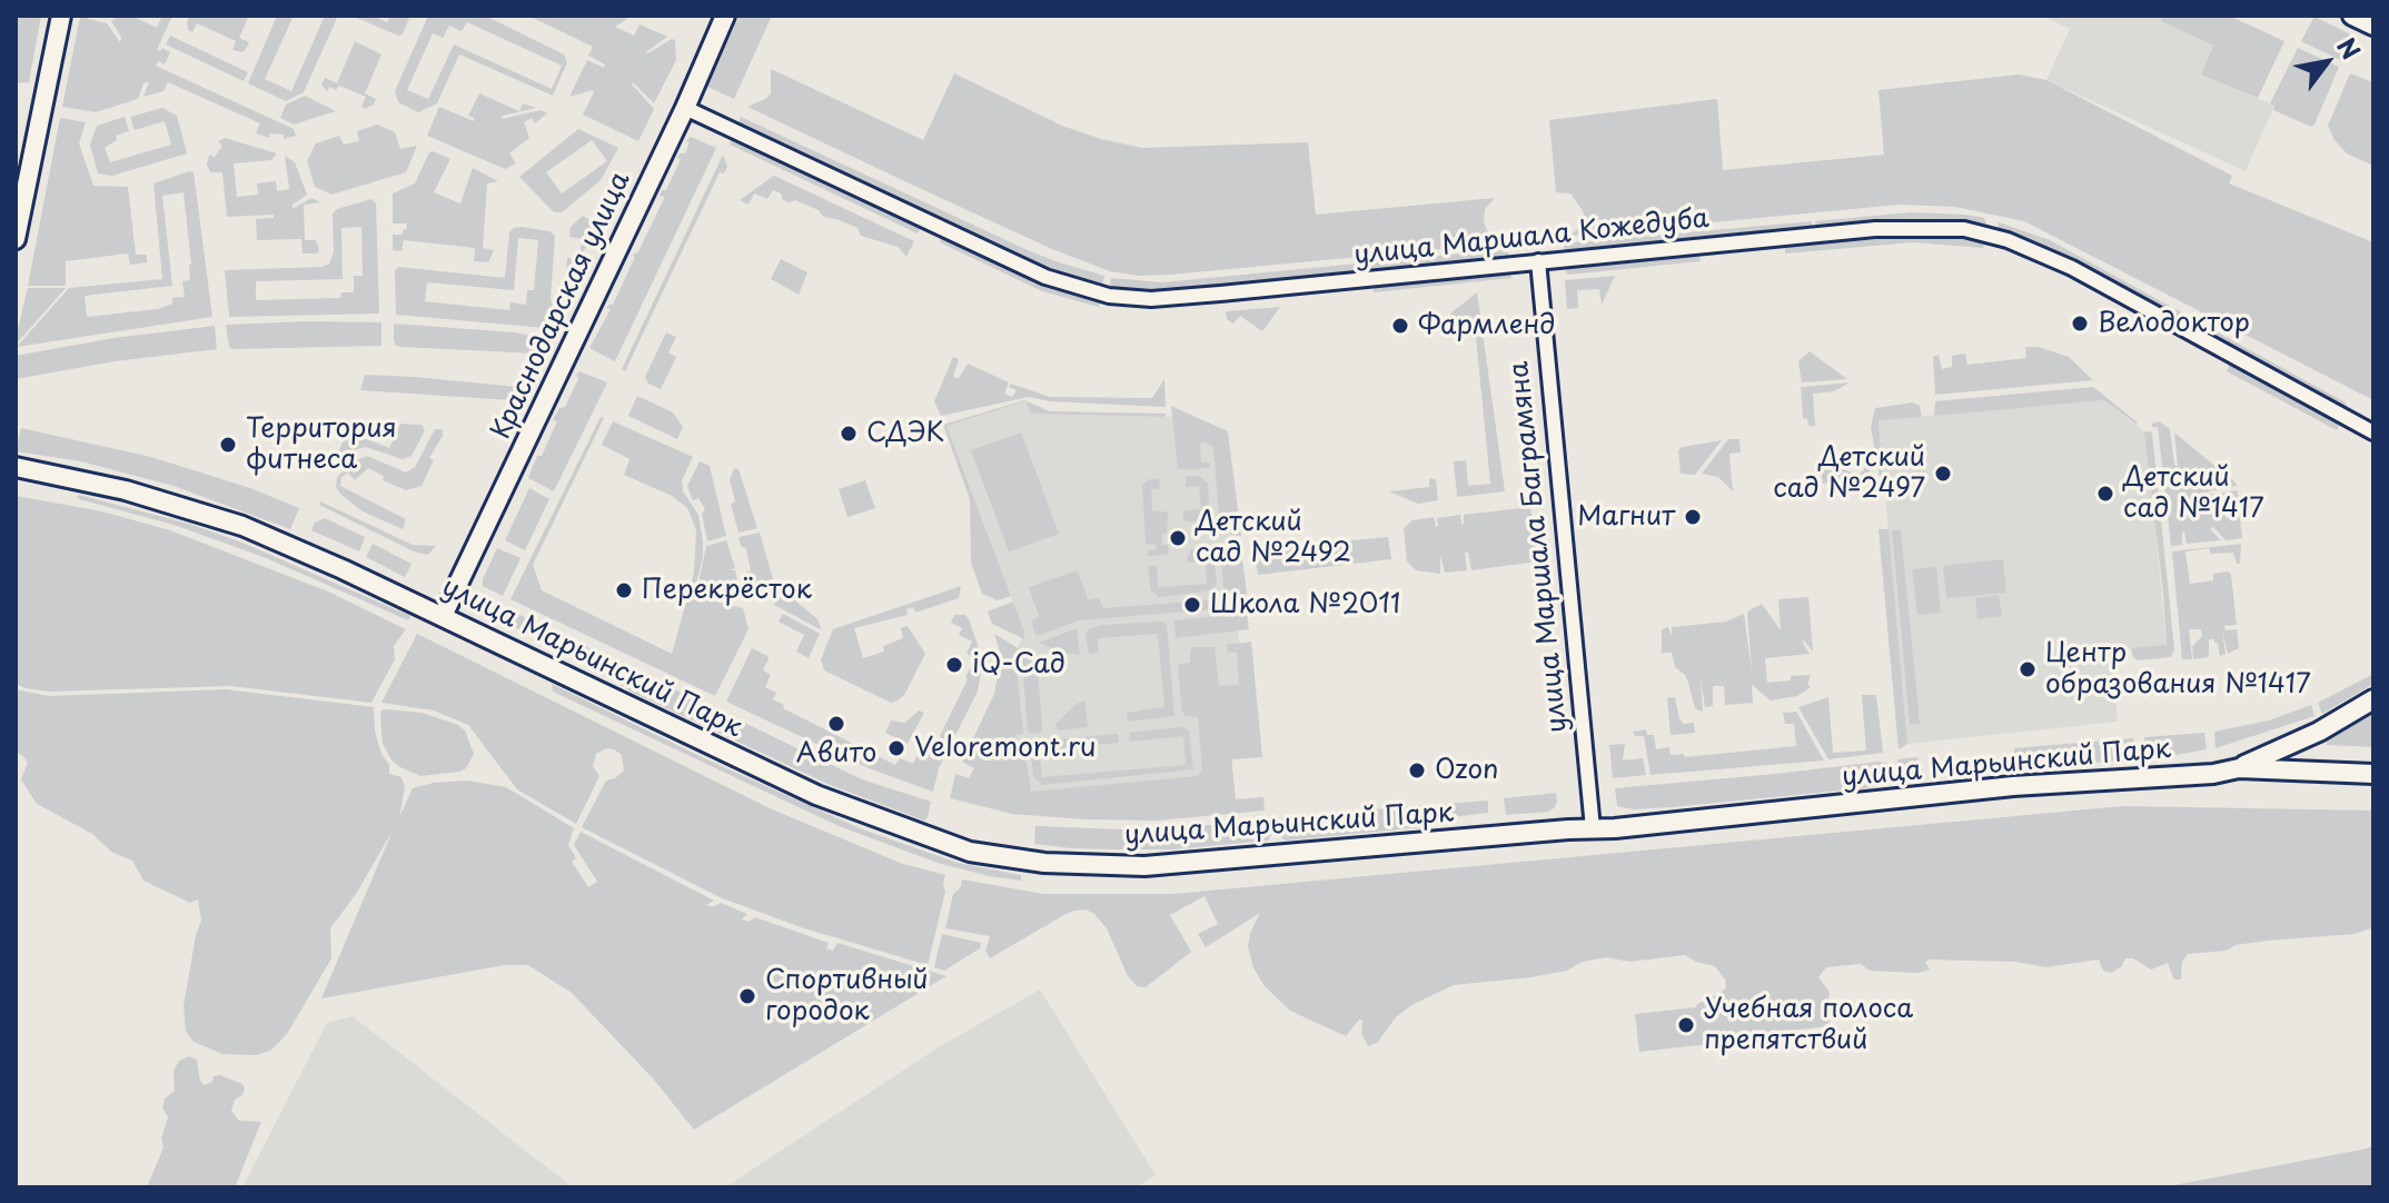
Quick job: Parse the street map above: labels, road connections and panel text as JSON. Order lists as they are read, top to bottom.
{
  "streets": {
    "main road": ["Краснодарская улица", "улица Марьинский Парк"],
    "street": ["улица Маршала Кожедуба", "улица Маршала Баграмяна"]
  },
  "crossings": [
    ["улица Маршала Кожедуба", "Краснодарская улица"],
    ["улица Маршала Кожедуба", "улица Маршала Баграмяна"],
    ["Краснодарская улица", "улица Марьинский Парк"],
    ["улица Маршала Баграмяна", "улица Марьинский Парк"]
  ],
  "places": [
    "Велодоктор",
    "Фармленд",
    "СДЭК",
    "Территория фитнеса",
    "Детский сад №2497",
    "Детский сад №1417",
    "Магнит",
    "Детский сад №2492",
    "Перекрёсток",
    "Школа №2011",
    "iQ-Сад",
    "Центр образования №1417",
    "Авито",
    "Veloremont.ru",
    "Ozon",
    "Спортивный городок",
    "Учебная полоса препятствий"
  ],
  "north": "top right"
}
